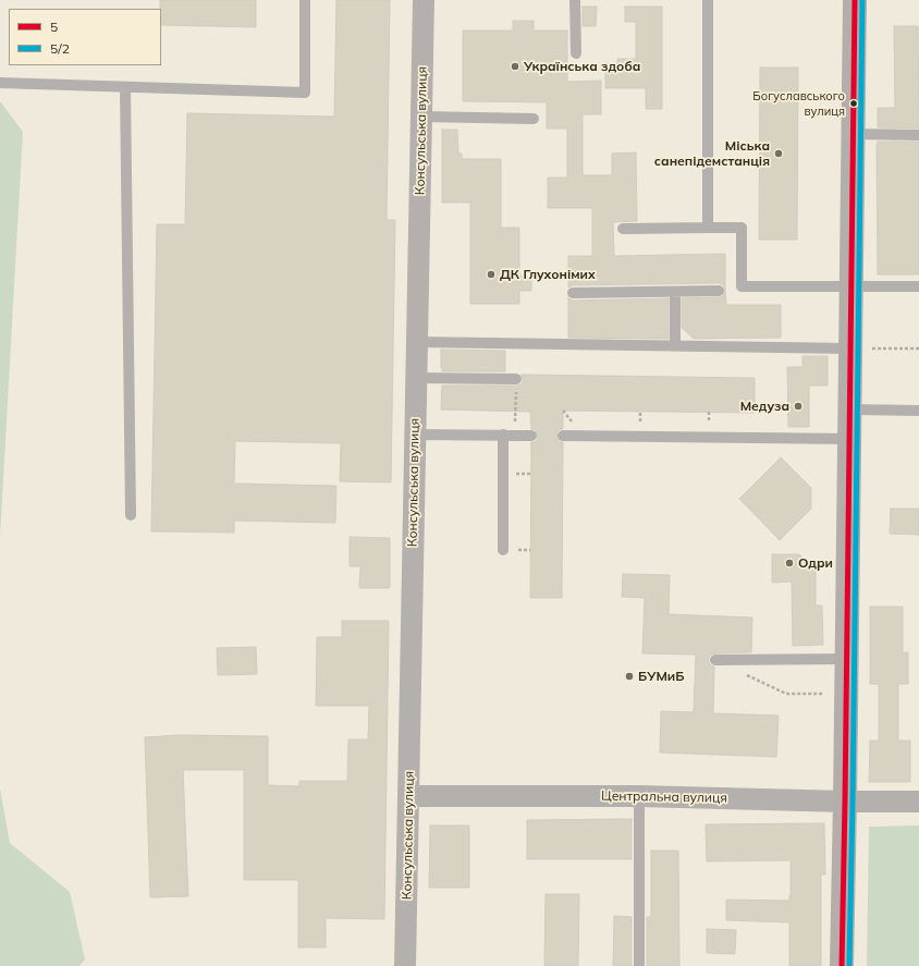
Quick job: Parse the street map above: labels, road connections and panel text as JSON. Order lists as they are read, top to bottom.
{
  "streets": {
    "street": ["Консульська вулиця", "Центральна вулиця"]
  },
  "crossings": [
    ["Консульська вулиця", "Центральна вулиця"]
  ],
  "places": [
    "Українська здоба",
    "Богуславського вулиця",
    "Міська санепідемстанція",
    "ДК Глухонімих",
    "Медуза",
    "Одри",
    "БУМиБ"
  ],
  "lines": ["transit line 5", "transit line 5/2"],
  "legend": ["5", "5/2"]
}
